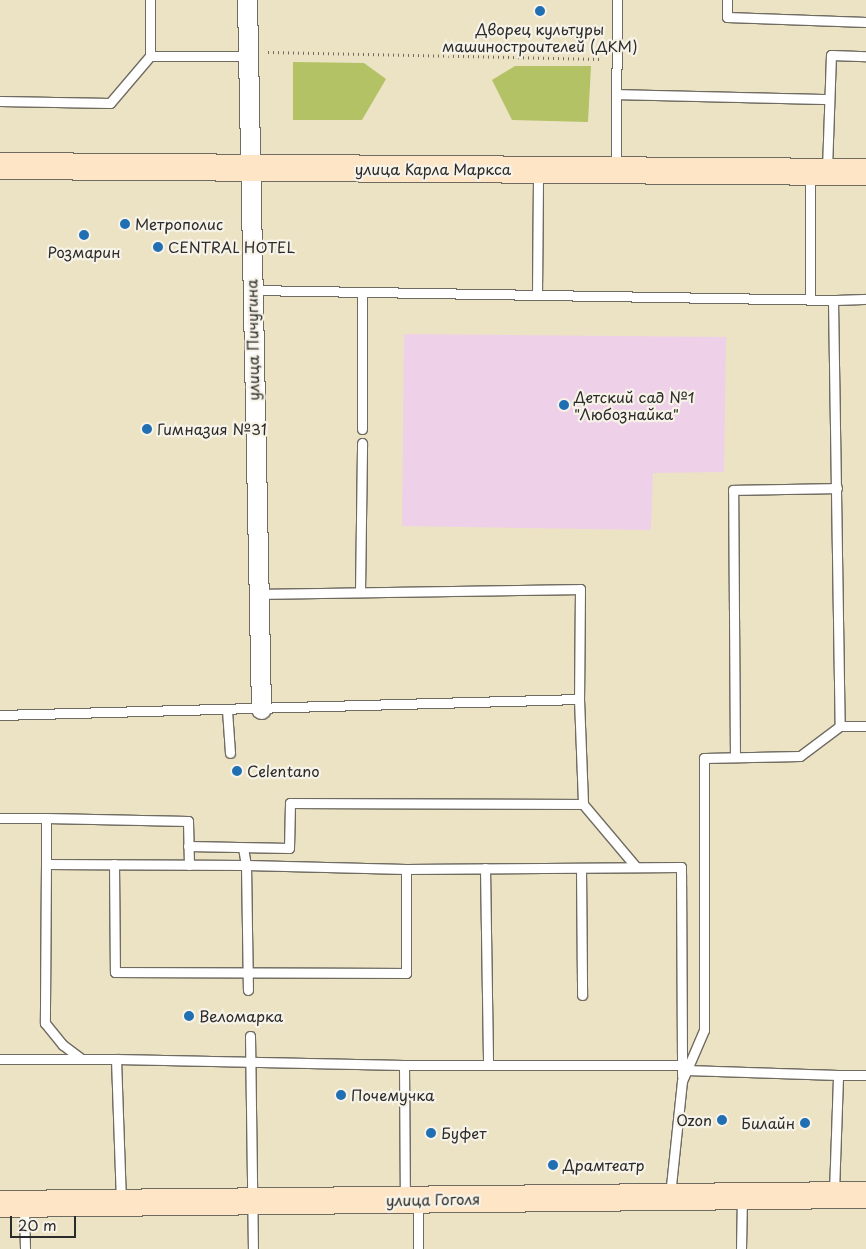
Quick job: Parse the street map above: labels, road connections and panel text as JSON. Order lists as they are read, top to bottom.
{
  "streets": {
    "main road": ["улица Карла Маркса", "улица Гоголя"],
    "street": ["улица Пичугина"]
  },
  "crossings": [
    ["улица Карла Маркса", "улица Пичугина"]
  ],
  "places": [
    "Дворец культуры машиностроителей (ДКМ)",
    "Метрополис",
    "Розмарин",
    "СENTRAL HOTEL",
    "Детский cад №1 \"Любознайка\"",
    "Гимназия №31",
    "Celentano",
    "Веломарка",
    "Почемучка",
    "Ozon",
    "Билайн",
    "Буфет",
    "Драмтеатр"
  ],
  "scale_bar": "20 m"
}
